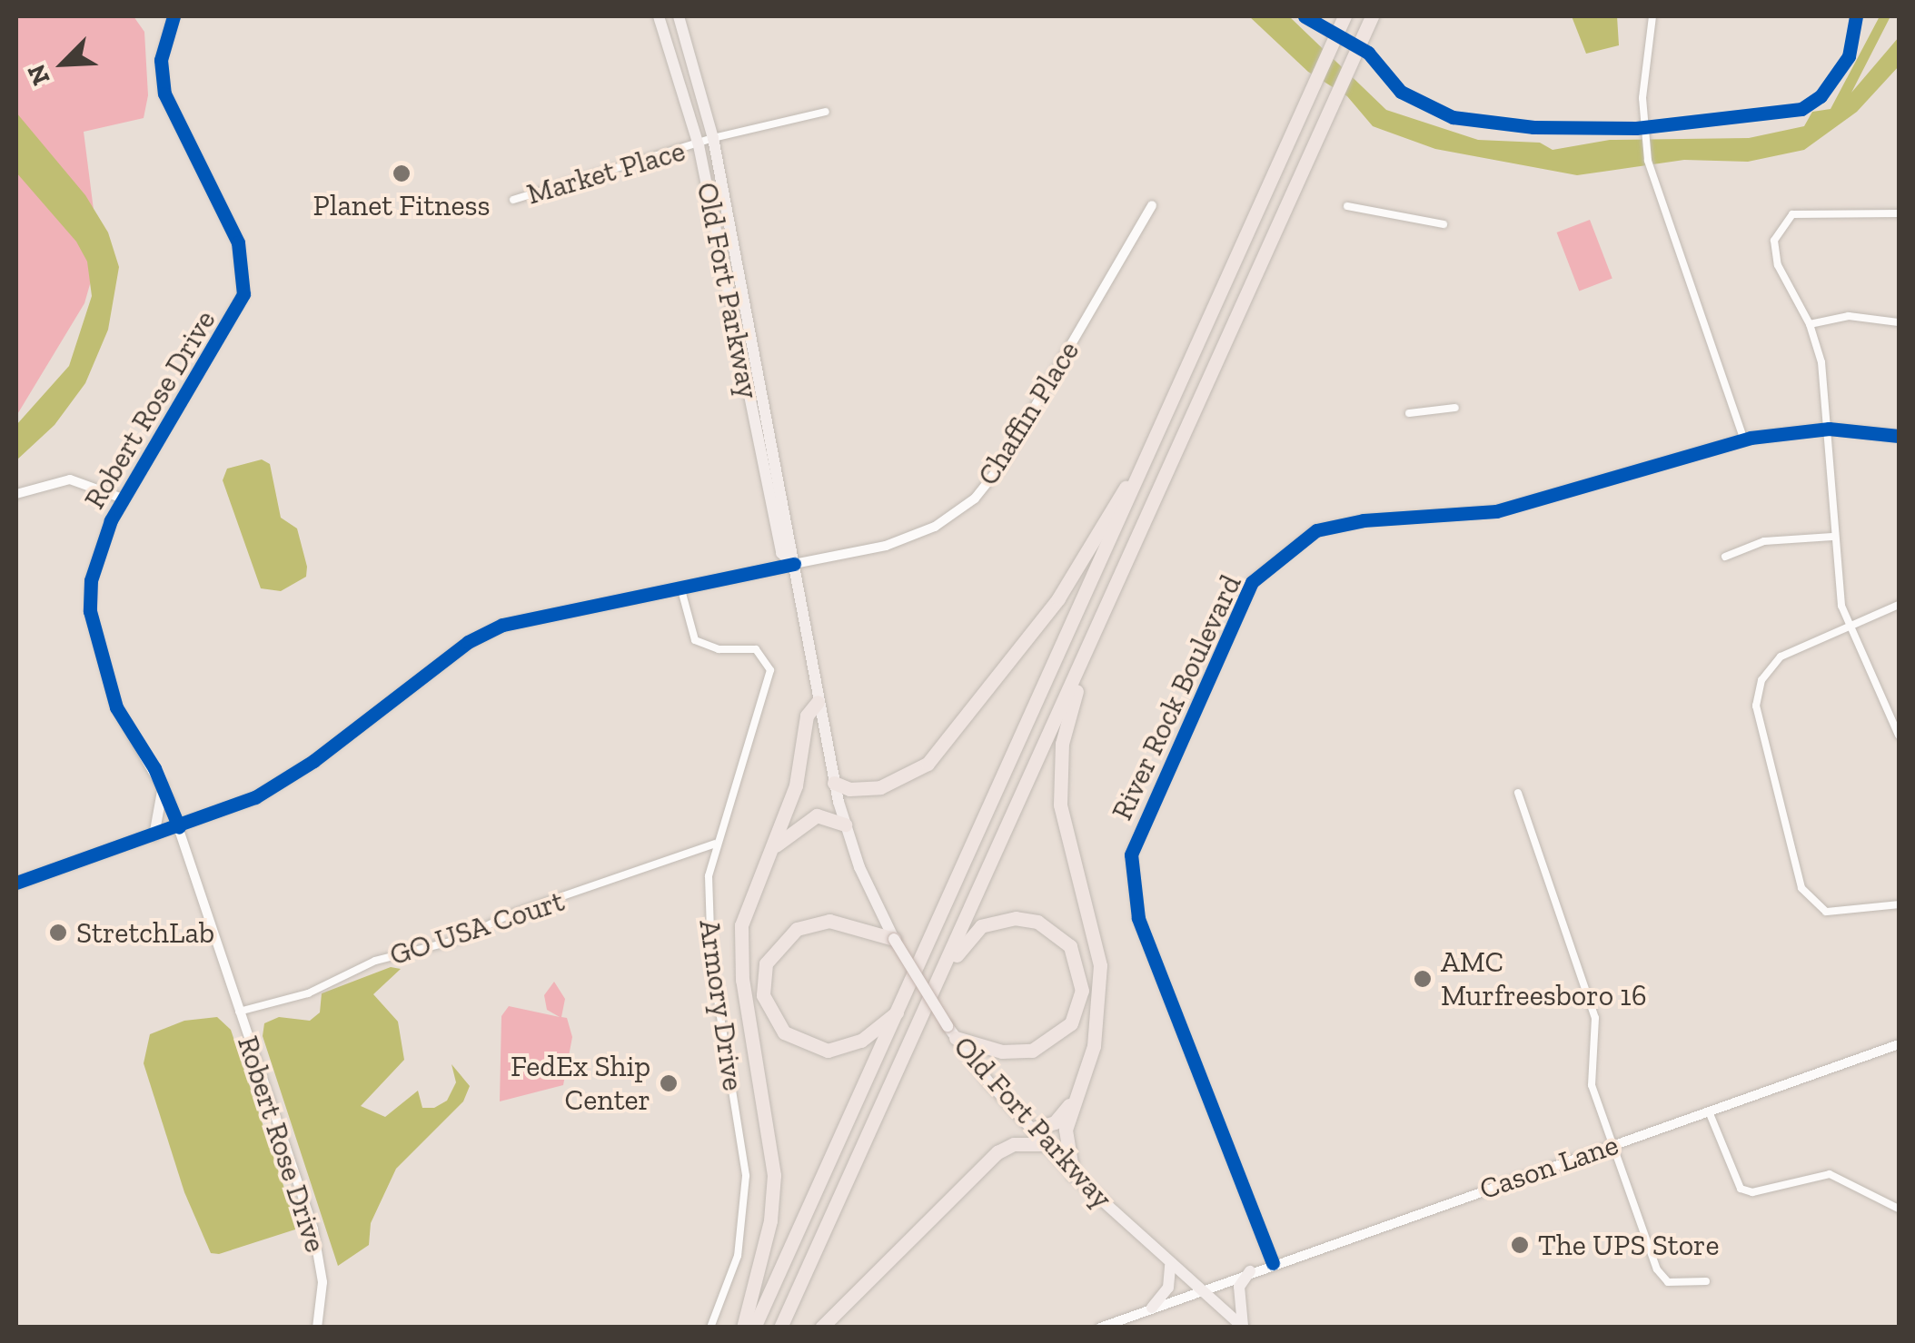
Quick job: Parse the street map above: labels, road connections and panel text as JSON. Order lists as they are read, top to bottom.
{
  "streets": {
    "main road": ["Old Fort Parkway"],
    "street": [
      "Market Place",
      "Robert Rose Drive",
      "Chaffin Place",
      "River Rock Boulevard",
      "GO USA Court",
      "Armory Drive",
      "Cason Lane"
    ]
  },
  "crossings": [
    ["Market Place", "Old Fort Parkway"],
    ["Old Fort Parkway", "Chaffin Place"],
    ["Old Fort Parkway", "Cason Lane"],
    ["Robert Rose Drive", "GO USA Court"],
    ["River Rock Boulevard", "Cason Lane"],
    ["GO USA Court", "Armory Drive"]
  ],
  "places": [
    "Planet Fitness",
    "StretchLab",
    "AMC Murfreesboro 16",
    "FedEx Ship Center",
    "The UPS Store"
  ],
  "north": "bottom left"
}
